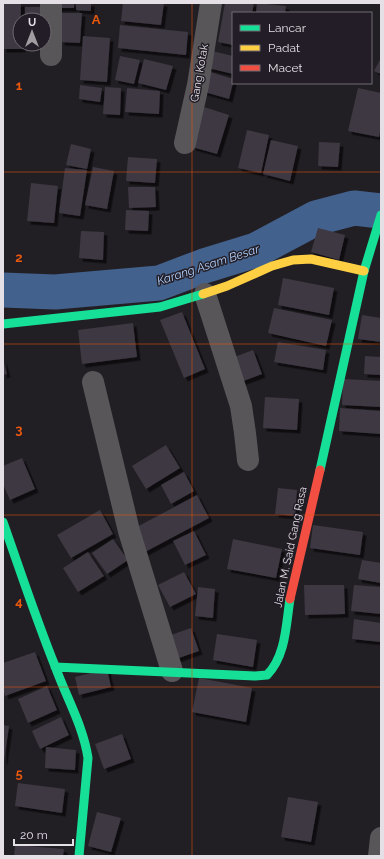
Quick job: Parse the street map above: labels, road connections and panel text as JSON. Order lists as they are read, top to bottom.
{
  "streets": {
    "street": ["Gang Kotak", "Jalan M. Said Gang Rasa"]
  },
  "water": ["Karang Asam Besar"],
  "legend": ["Lancar", "Padat", "Macet"],
  "scale_bar": "20 m",
  "north": "top",
  "grid": {
    "columns": ["A"],
    "rows": [
      "1",
      "2",
      "3",
      "4",
      "5"
    ]
  }
}
